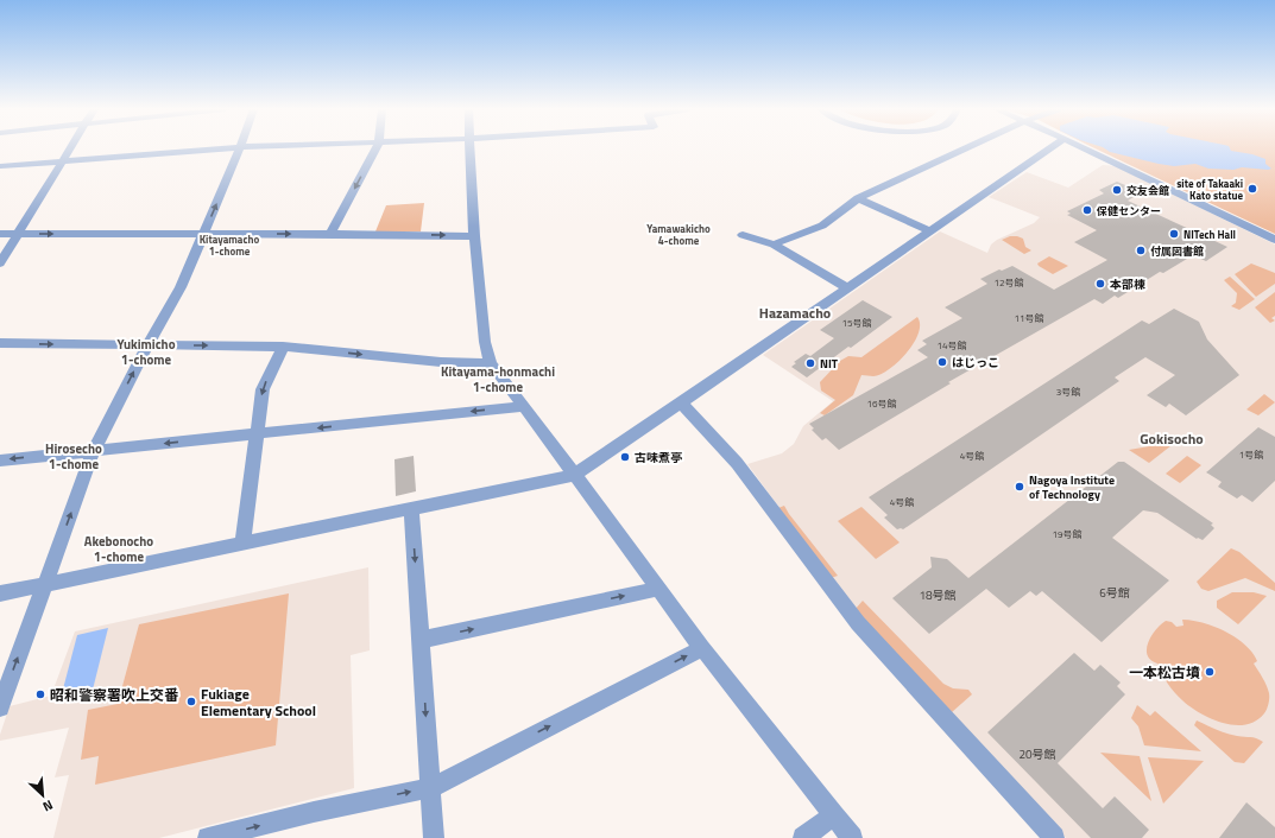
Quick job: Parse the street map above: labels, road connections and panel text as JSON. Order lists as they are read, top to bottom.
{
  "districts": [
    "Yamawakicho 4-chome",
    "Kitayamacho 1-chome",
    "Hazamacho",
    "Yukimicho 1-chome",
    "Kitayama-honmachi 1-chome",
    "Gokisocho",
    "Hirosecho 1-chome",
    "Akebonocho 1-chome"
  ],
  "places": [
    "site of Takaaki Kato statue",
    "交友会館",
    "保健センター",
    "NITech Hall",
    "付属図書館",
    "本部棟",
    "はじっこ",
    "NIT",
    "古味煮亭",
    "Nagoya Institute of Technology",
    "一本松古墳",
    "昭和警察署吹上交番",
    "Fukiage Elementary School"
  ],
  "house_numbers": [
    "12号館",
    "11号館",
    "15号館",
    "14号館",
    "3号館",
    "16号館",
    "1号館",
    "4号館",
    "4号館",
    "19号館",
    "6号館",
    "18号館",
    "20号館"
  ],
  "north": "bottom right"
}
